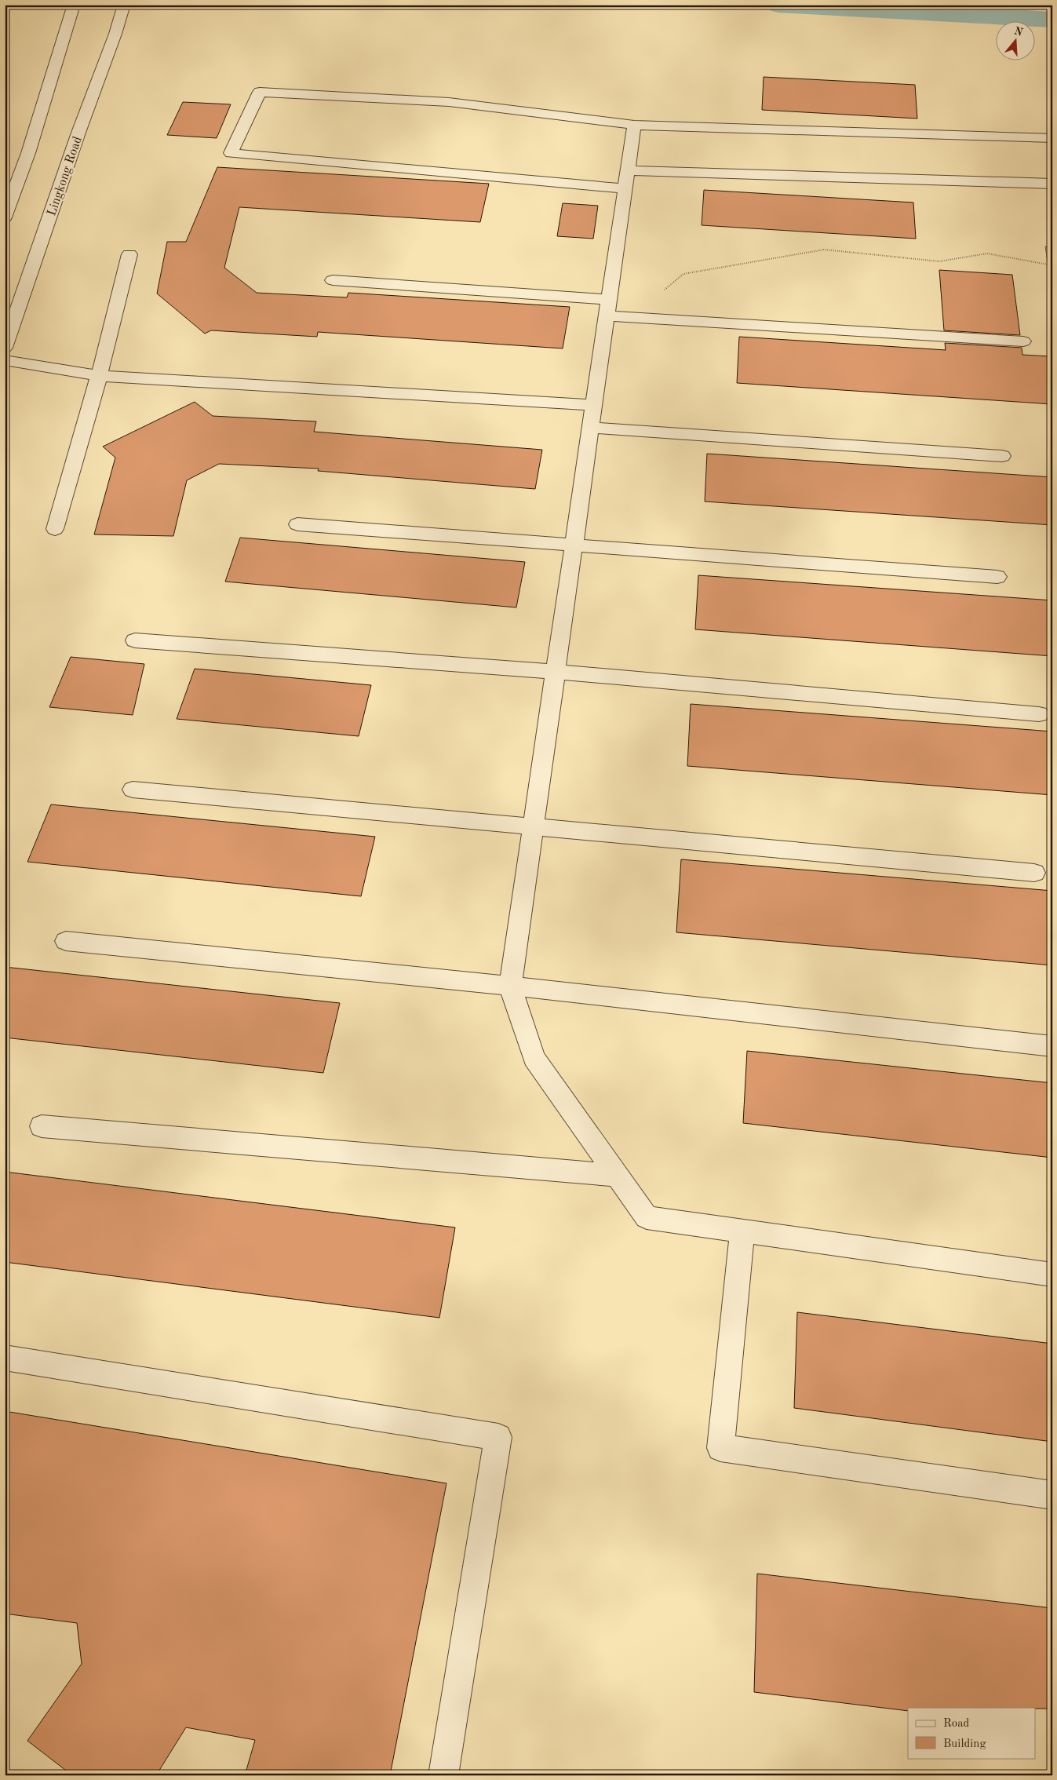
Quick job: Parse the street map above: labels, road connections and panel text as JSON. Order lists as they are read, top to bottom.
{
  "streets": {
    "street": ["Lingkong Road"]
  },
  "legend": ["Road", "Building"],
  "north": "top"
}
